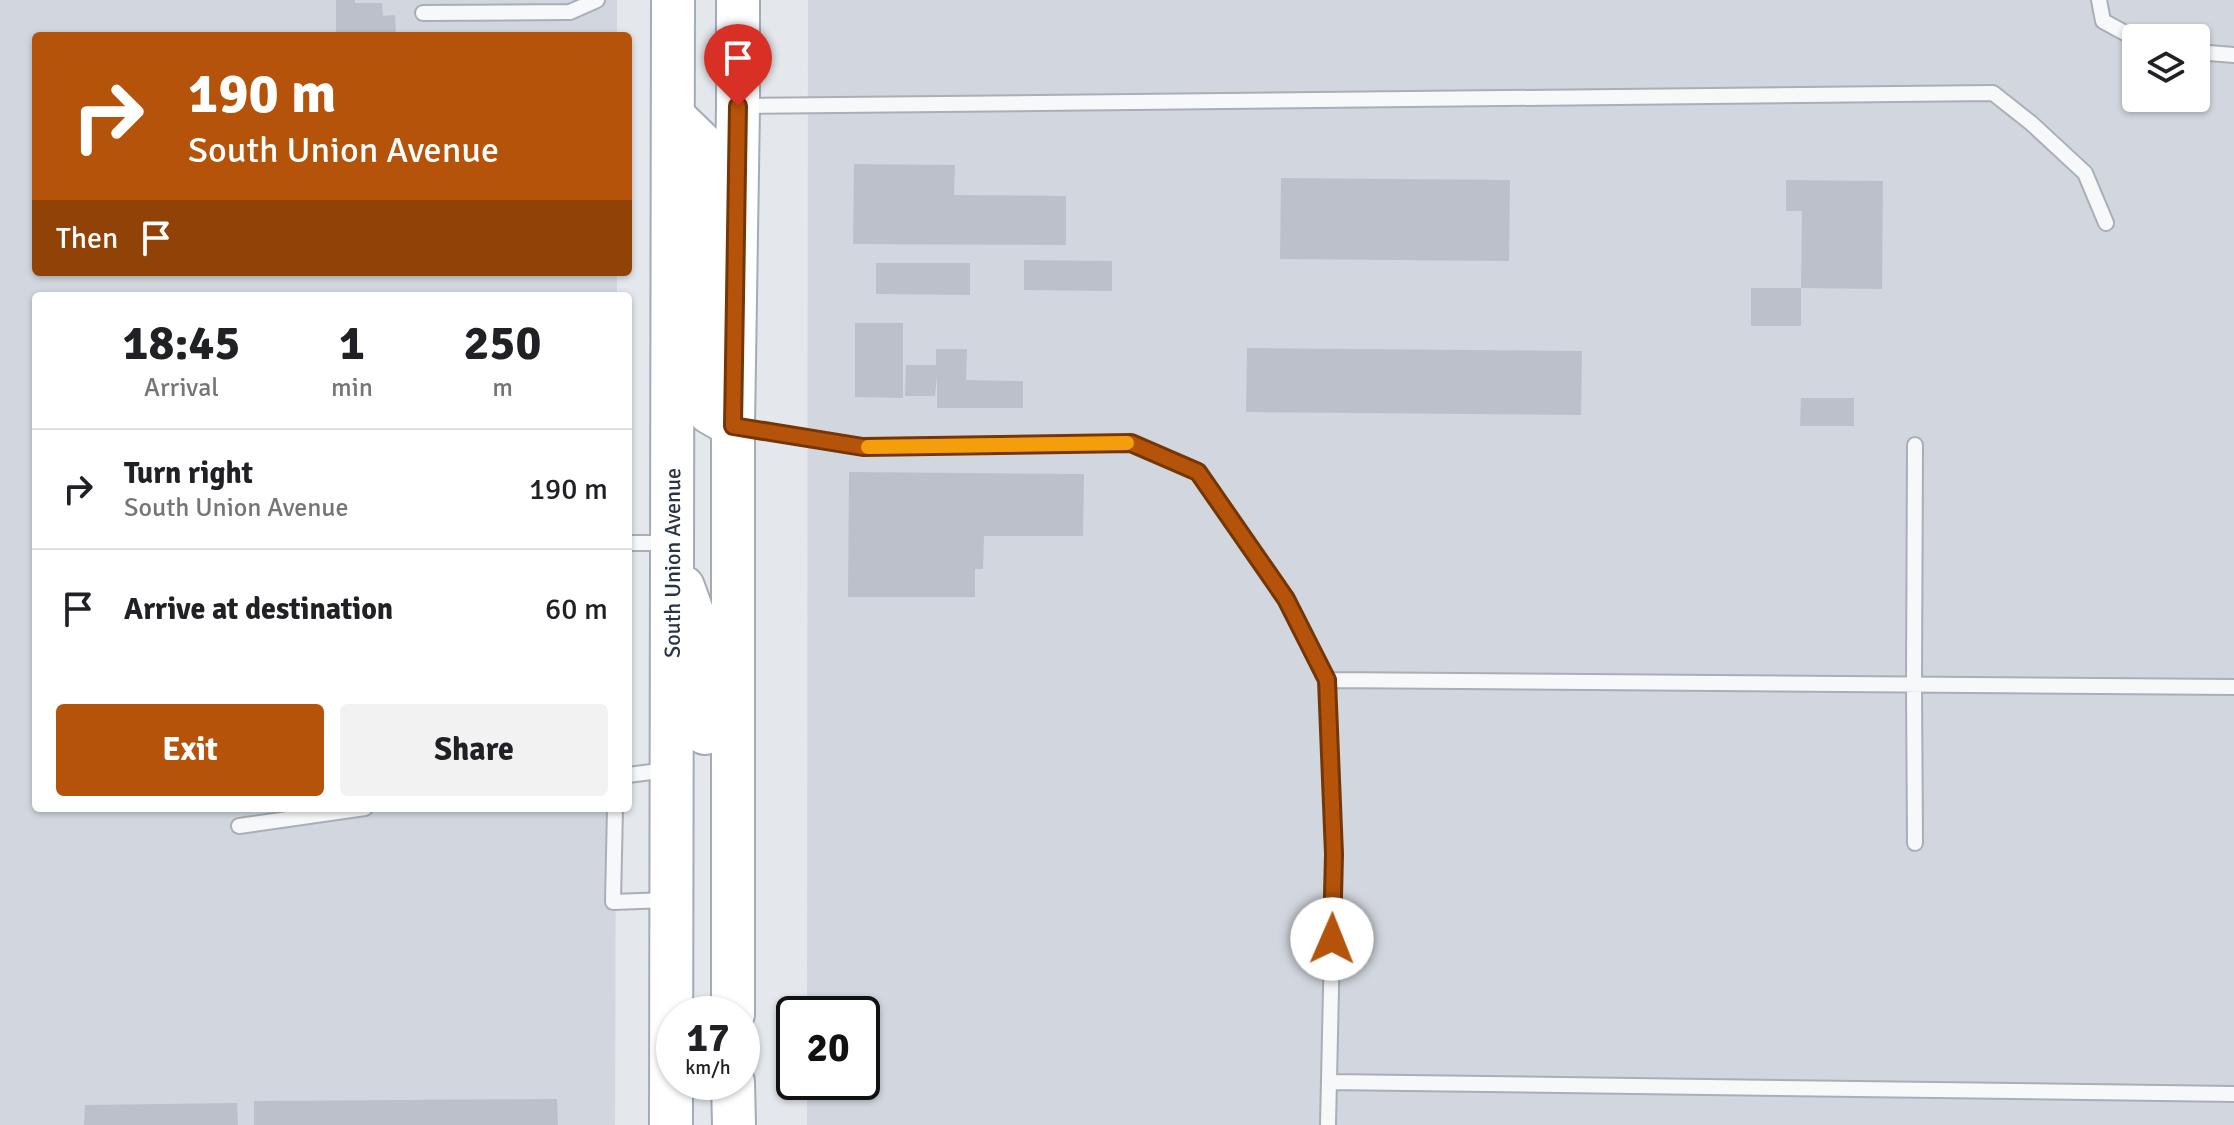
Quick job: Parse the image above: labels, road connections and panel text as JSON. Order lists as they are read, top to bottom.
{
  "streets": {
    "main road": ["South Union Avenue"]
  },
  "page": {
    "turn": ["190 m", "South Union Avenue"],
    "then": "Then",
    "eta": [
      "18:45",
      "Arrival",
      "1",
      "min",
      "250",
      "m"
    ],
    "list": [
      {
        "name": "Turn right",
        "note": "South Union Avenue",
        "value": "190 m"
      },
      {
        "name": "Arrive at destination",
        "value": "60 m"
      }
    ],
    "buttons": ["Exit", "Share"],
    "speed": "17 km/h",
    "limit": "20"
  }
}
